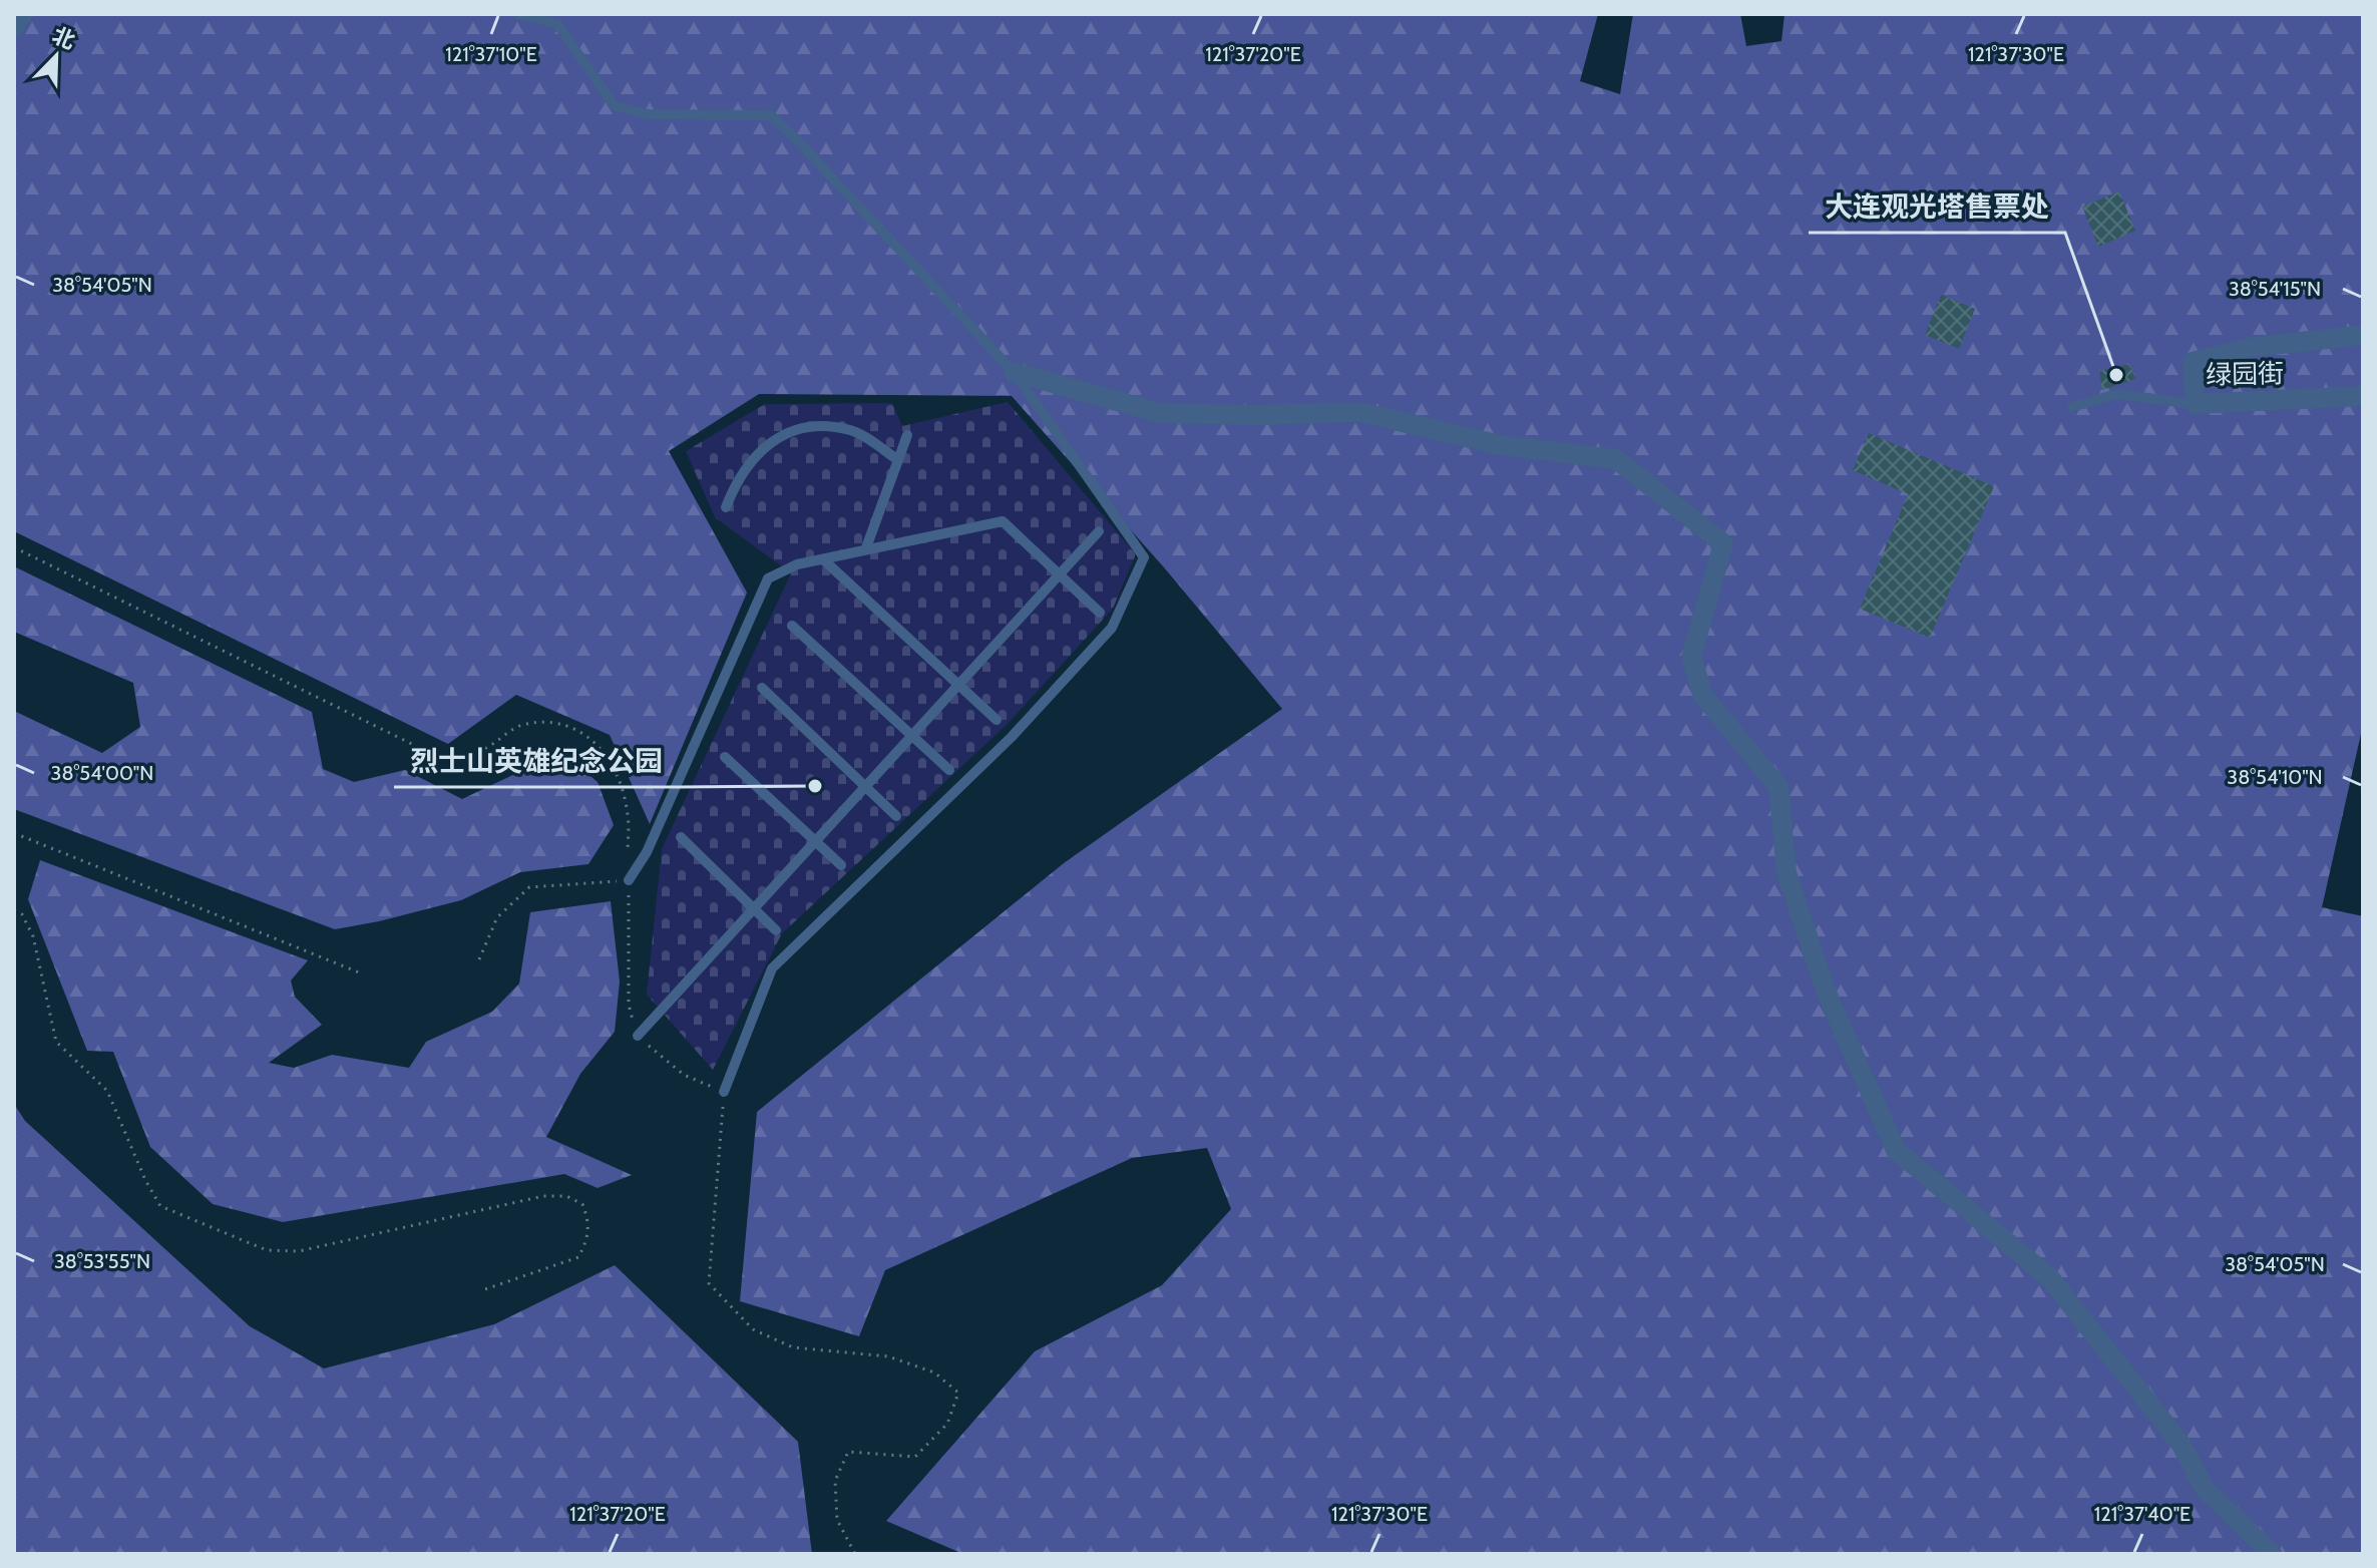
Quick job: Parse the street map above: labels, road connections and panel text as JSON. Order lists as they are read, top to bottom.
{
  "streets": {
    "street": ["绿园街"]
  },
  "places": ["大连观光塔售票处", "烈士山英雄纪念公园"],
  "north": "top right",
  "coordinates": [
    "121°37'10\"E",
    "121°37'20\"E",
    "121°37'30\"E",
    "38°54'05\"N",
    "38°54'15\"N",
    "38°54'00\"N",
    "38°54'10\"N",
    "38°53'55\"N",
    "121°37'40\"E"
  ]
}
